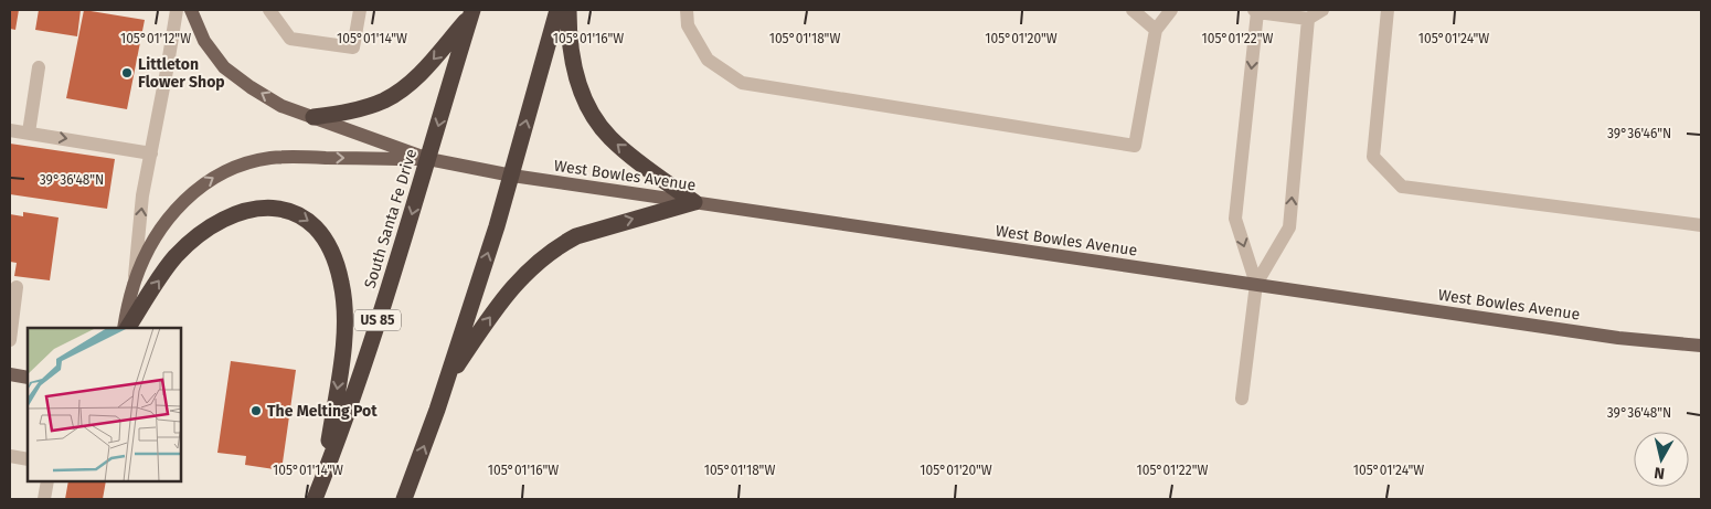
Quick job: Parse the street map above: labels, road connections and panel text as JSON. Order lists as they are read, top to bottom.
{
  "streets": {
    "highway": ["South Santa Fe Drive", "US 85"],
    "main road": ["West Bowles Avenue"]
  },
  "crossings": [
    ["West Bowles Avenue", "South Santa Fe Drive"]
  ],
  "places": ["Littleton Flower Shop", "The Melting Pot"],
  "north": "bottom",
  "coordinates": [
    "105°01'12\"W",
    "105°01'14\"W",
    "105°01'16\"W",
    "105°01'18\"W",
    "105°01'20\"W",
    "105°01'22\"W",
    "105°01'24\"W",
    "39°36'46\"N",
    "39°36'48\"N"
  ]
}
